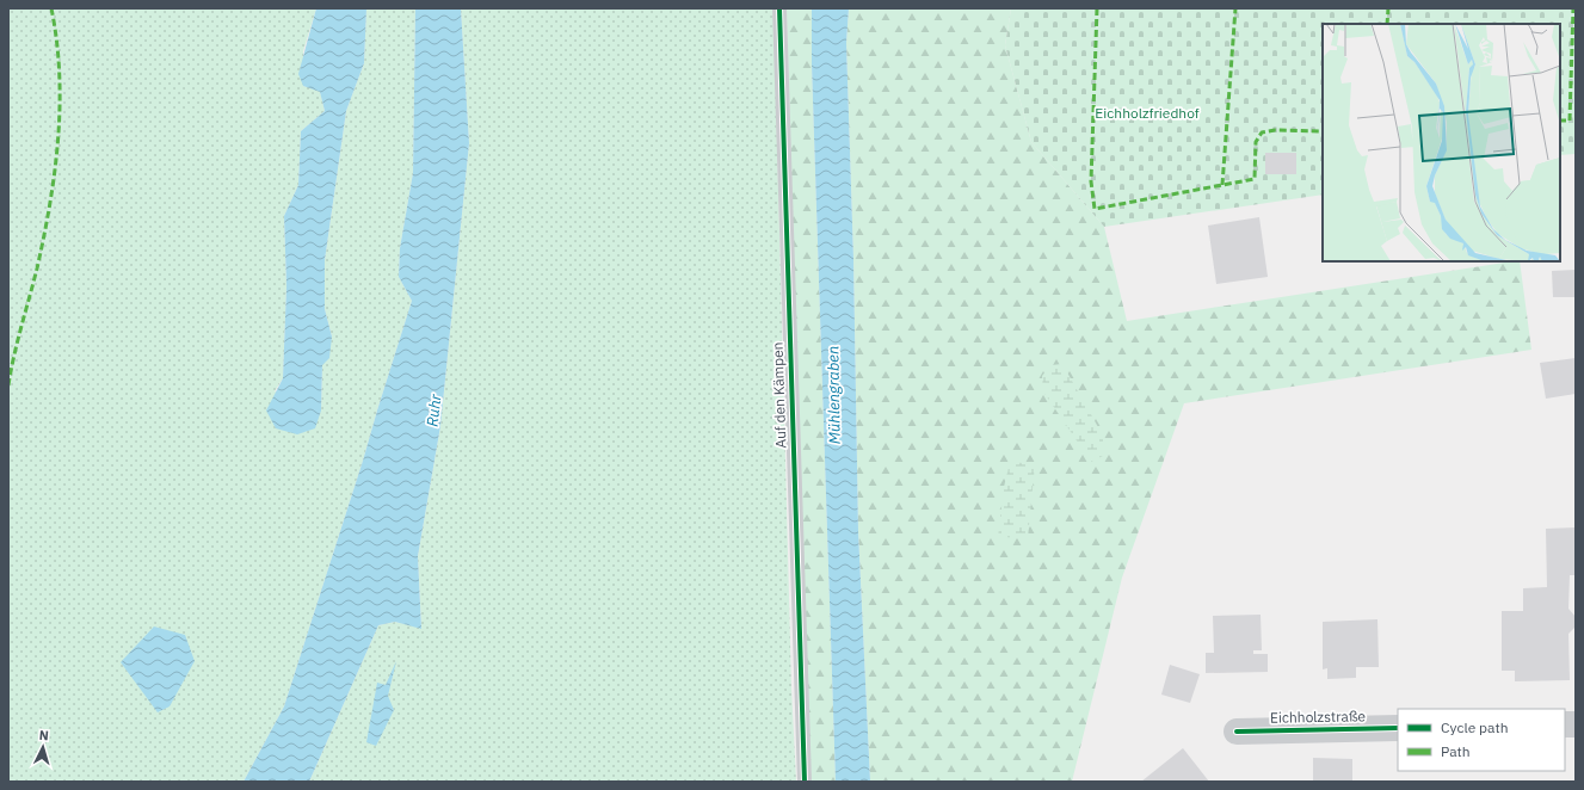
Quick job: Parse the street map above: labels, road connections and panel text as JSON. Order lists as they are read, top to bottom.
{
  "streets": {
    "street": ["Eichholzstraße"],
    "lane": ["Auf den Kämpen"]
  },
  "water": ["Mühlengraben", "Ruhr"],
  "parks": ["Eichholzfriedhof"],
  "legend": ["Cycle path", "Path"],
  "north": "top"
}
